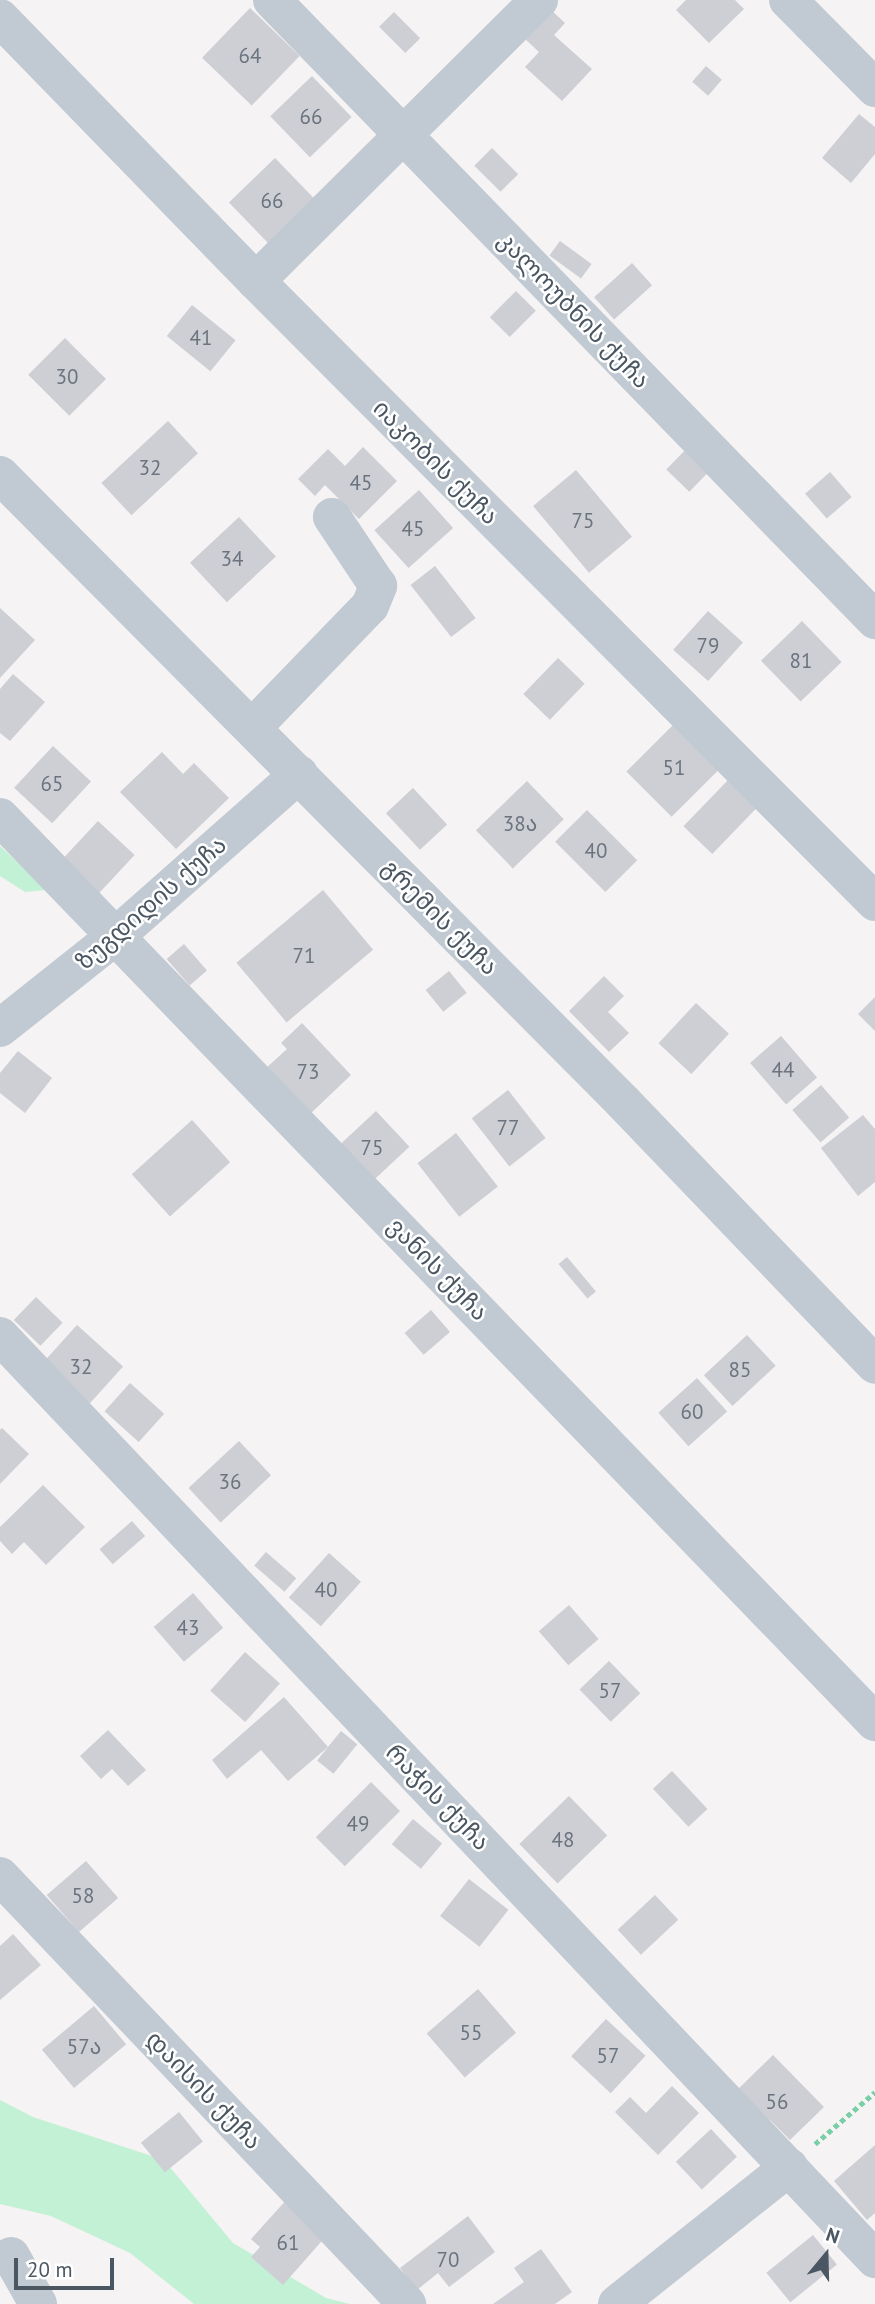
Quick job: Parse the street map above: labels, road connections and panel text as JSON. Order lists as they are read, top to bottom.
{
  "streets": {
    "street": [
      "კალოუბნის ქუჩა",
      "იაკობის ქუჩა",
      "ზუგდიდის ქუჩა",
      "გრემის ქუჩა",
      "ვანის ქუჩა",
      "რაჭის ქუჩა",
      "დაისის ქუჩა"
    ]
  },
  "crossings": [
    ["ზუგდიდის ქუჩა", "გრემის ქუჩა"],
    ["ზუგდიდის ქუჩა", "ვანის ქუჩა"]
  ],
  "house_numbers": [
    "64",
    "66",
    "66",
    "41",
    "30",
    "32",
    "45",
    "75",
    "45",
    "34",
    "79",
    "81",
    "51",
    "65",
    "38ა",
    "40",
    "71",
    "44",
    "73",
    "77",
    "75",
    "32",
    "85",
    "60",
    "36",
    "40",
    "43",
    "57",
    "49",
    "48",
    "58",
    "55",
    "57ა",
    "57",
    "56",
    "61",
    "70"
  ],
  "scale_bar": "20 m",
  "north": "top"
}
